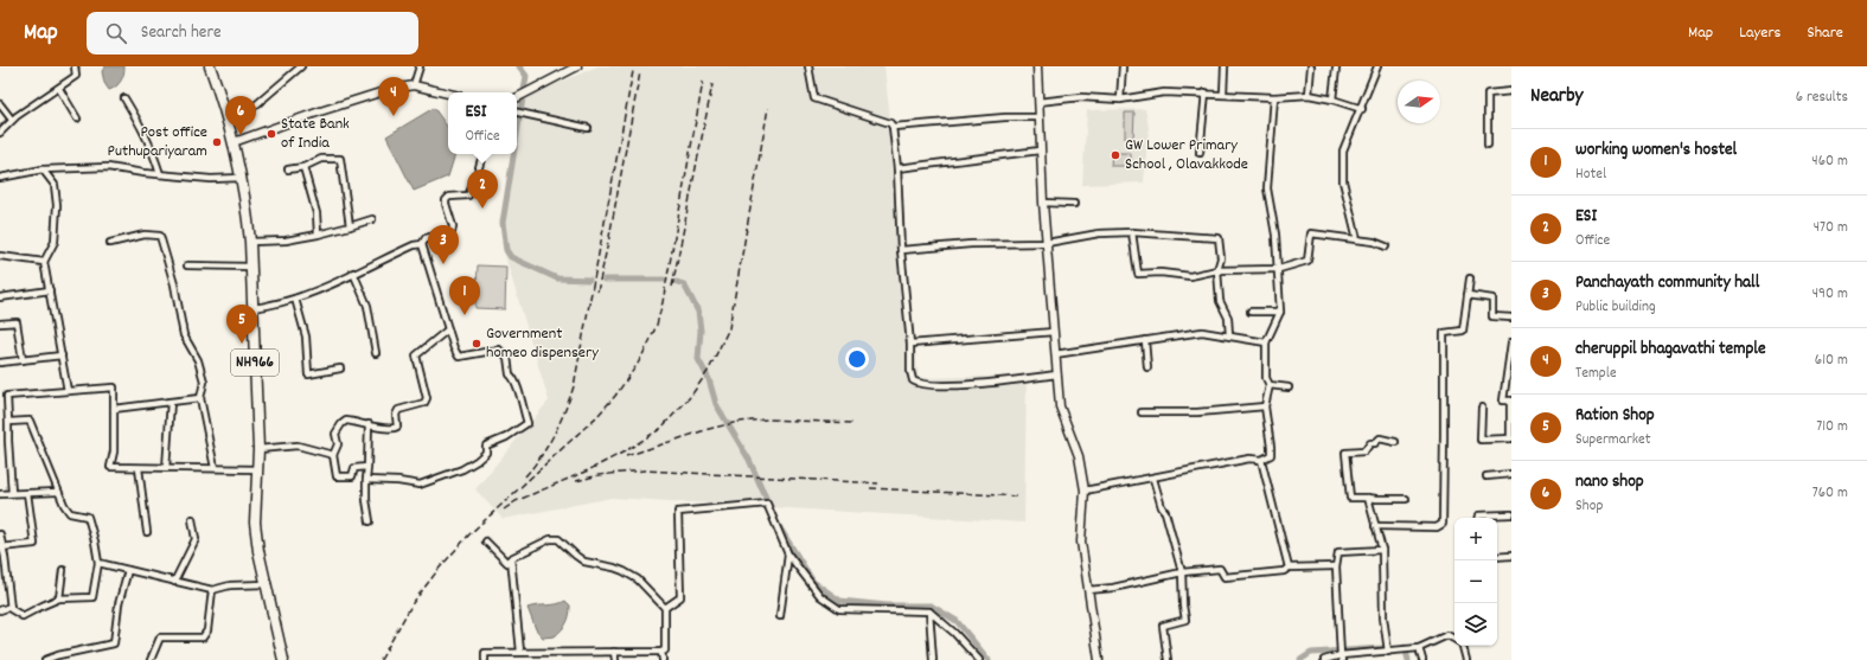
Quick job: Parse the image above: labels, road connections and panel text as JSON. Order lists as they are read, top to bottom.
{
  "streets": {
    "highway": ["NH966"]
  },
  "places": [
    "State Bank of India",
    "Post office Puthupariyaram",
    "GW Lower Primary School , Olavakkode",
    "Government homeo dispensery"
  ],
  "north": "right",
  "page": {
    "header": "Map",
    "search": "Search here",
    "nav": ["Map", "Layers", "Share"],
    "heading": ["Nearby", "6 results"],
    "pins": [
      "4",
      "6",
      "2",
      "3",
      "1",
      "5"
    ],
    "popup": ["ESI", "Office"],
    "list": [
      {
        "mark": "1",
        "name": "working women's hostel",
        "note": "Hotel",
        "value": "460 m"
      },
      {
        "mark": "2",
        "name": "ESI",
        "note": "Office",
        "value": "470 m"
      },
      {
        "mark": "3",
        "name": "Panchayath community hall",
        "note": "Public building",
        "value": "490 m"
      },
      {
        "mark": "4",
        "name": "cheruppil bhagavathi temple",
        "note": "Temple",
        "value": "610 m"
      },
      {
        "mark": "5",
        "name": "Ration Shop",
        "note": "Supermarket",
        "value": "710 m"
      },
      {
        "mark": "6",
        "name": "nano shop",
        "note": "Shop",
        "value": "760 m"
      }
    ],
    "map_buttons": ["+", "−"]
  }
}
